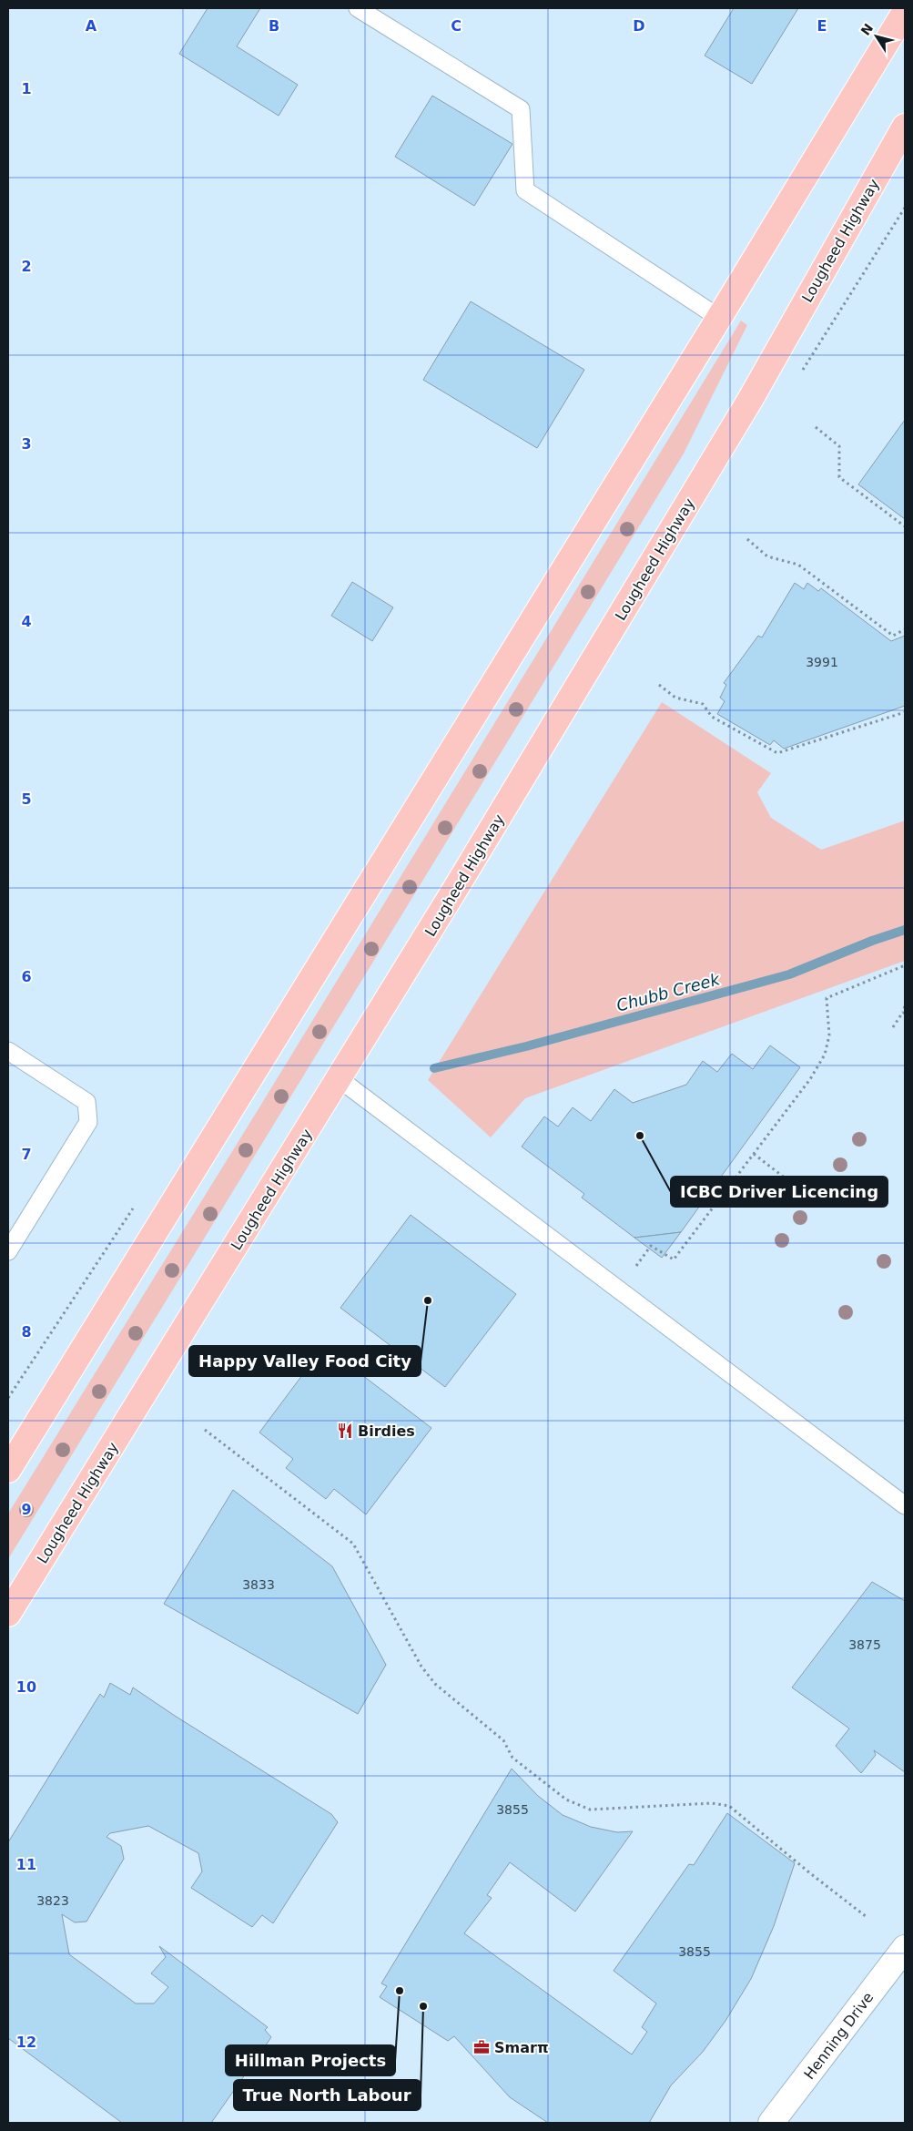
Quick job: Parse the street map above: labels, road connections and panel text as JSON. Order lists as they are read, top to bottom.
{
  "streets": {
    "main road": ["Lougheed Highway"],
    "street": ["Henning Drive"]
  },
  "water": ["Chubb Creek"],
  "places": {
    "other": [
      "ICBC Driver Licencing",
      "Happy Valley Food City",
      "Hillman Projects",
      "True North Labour"
    ],
    "restaurant": ["Birdies"],
    "office": ["Smarπ"]
  },
  "house_numbers": [
    "3991",
    "3833",
    "3875",
    "3855",
    "3823",
    "3855"
  ],
  "north": "top left",
  "grid": {
    "columns": [
      "A",
      "B",
      "C",
      "D",
      "E"
    ],
    "rows": [
      "1",
      "2",
      "3",
      "4",
      "5",
      "6",
      "7",
      "8",
      "9",
      "10",
      "11",
      "12"
    ]
  }
}
